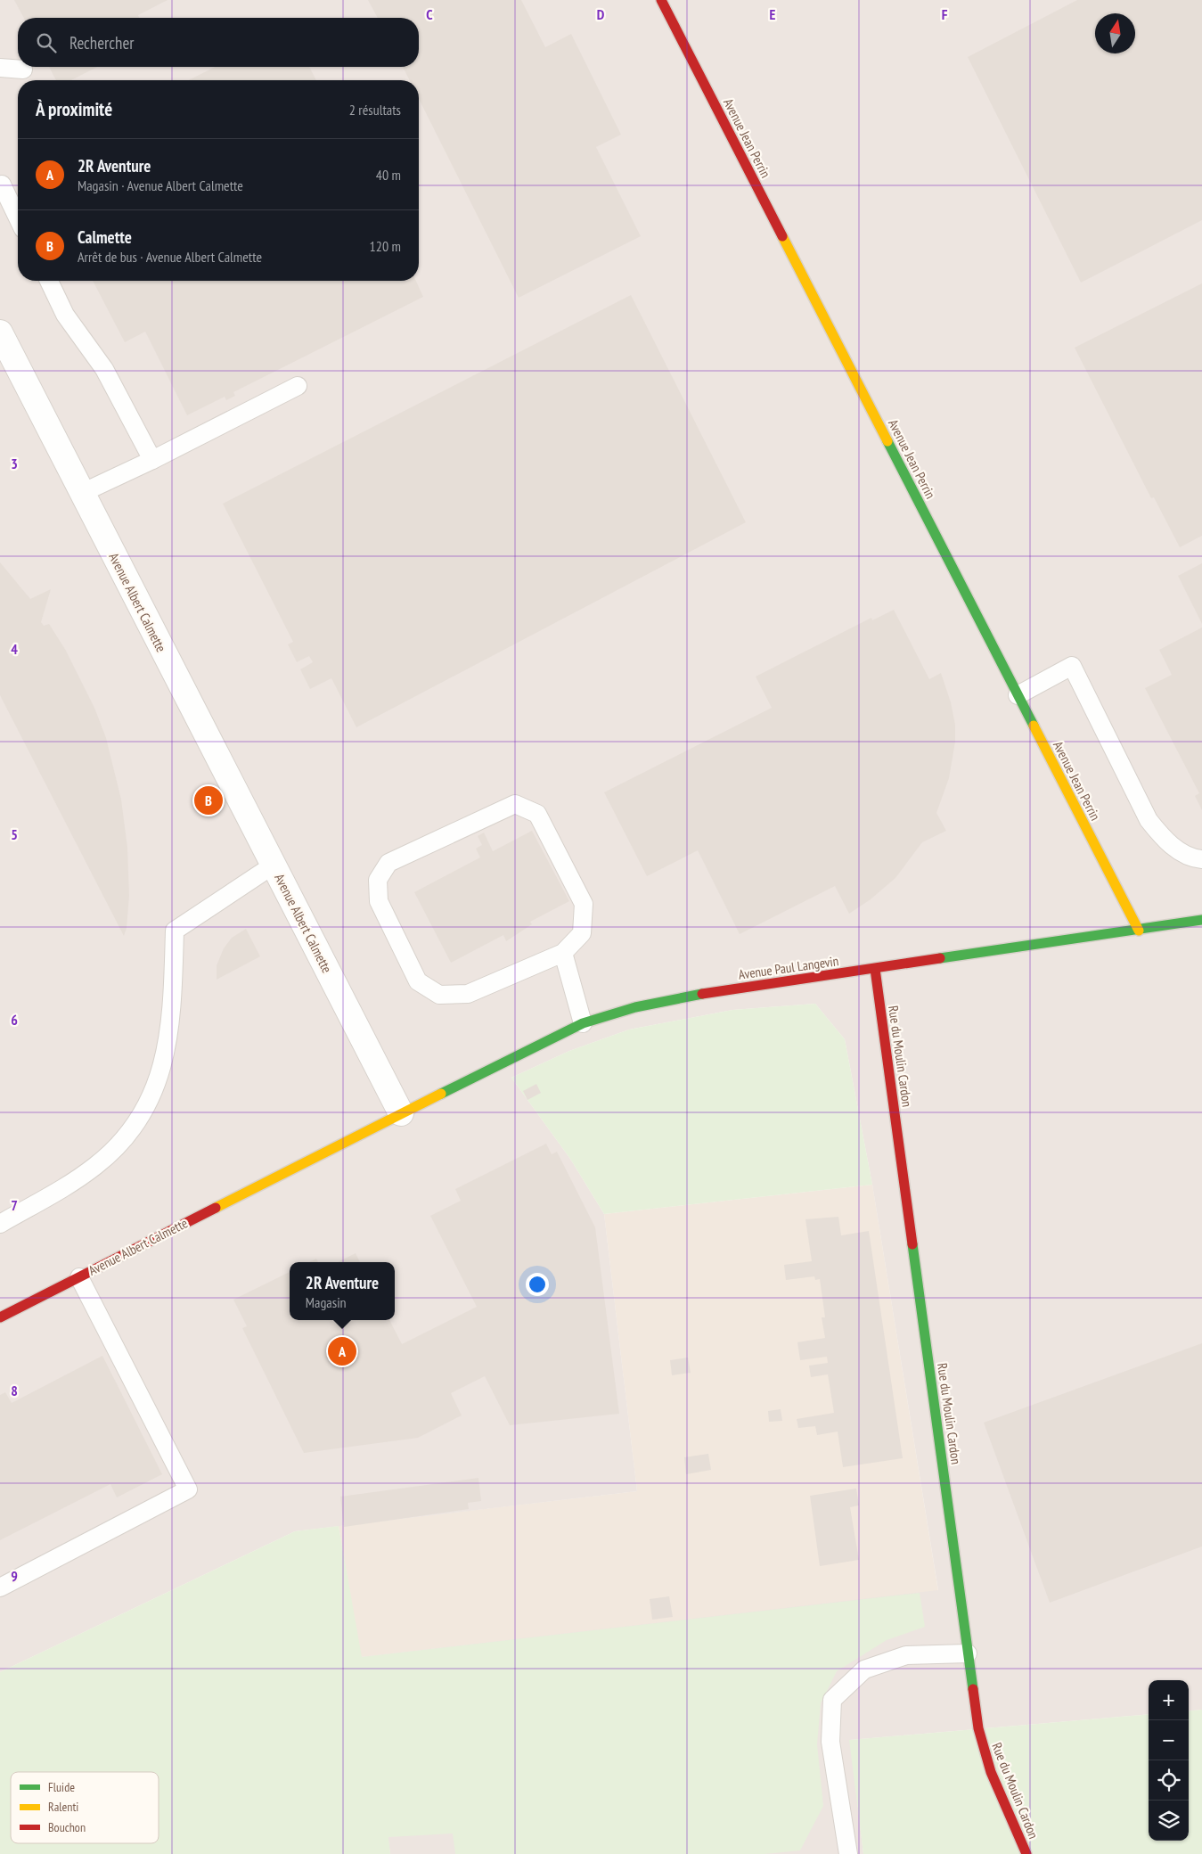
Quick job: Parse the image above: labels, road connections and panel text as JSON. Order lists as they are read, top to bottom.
{
  "streets": {
    "street": [
      "Avenue Jean Perrin",
      "Avenue Albert Calmette",
      "Avenue Paul Langevin",
      "Rue du Moulin Cardon"
    ]
  },
  "crossings": [
    ["Avenue Jean Perrin", "Avenue Paul Langevin"],
    ["Avenue Albert Calmette", "Avenue Paul Langevin"],
    ["Avenue Paul Langevin", "Rue du Moulin Cardon"]
  ],
  "legend": ["Fluide", "Ralenti", "Bouchon"],
  "north": "top",
  "page": {
    "search": "Rechercher",
    "heading": ["À proximité", "2 résultats"],
    "list": [
      {
        "mark": "A",
        "name": "2R Aventure",
        "note": "Magasin · Avenue Albert Calmette",
        "value": "40 m"
      },
      {
        "mark": "B",
        "name": "Calmette",
        "note": "Arrêt de bus · Avenue Albert Calmette",
        "value": "120 m"
      }
    ],
    "pins": ["B", "A"],
    "popup": ["2R Aventure", "Magasin"],
    "map_buttons": ["+", "−"]
  },
  "grid": {
    "columns": [
      "C",
      "D",
      "E",
      "F"
    ],
    "rows": [
      "3",
      "4",
      "5",
      "6",
      "7",
      "8",
      "9"
    ]
  }
}
